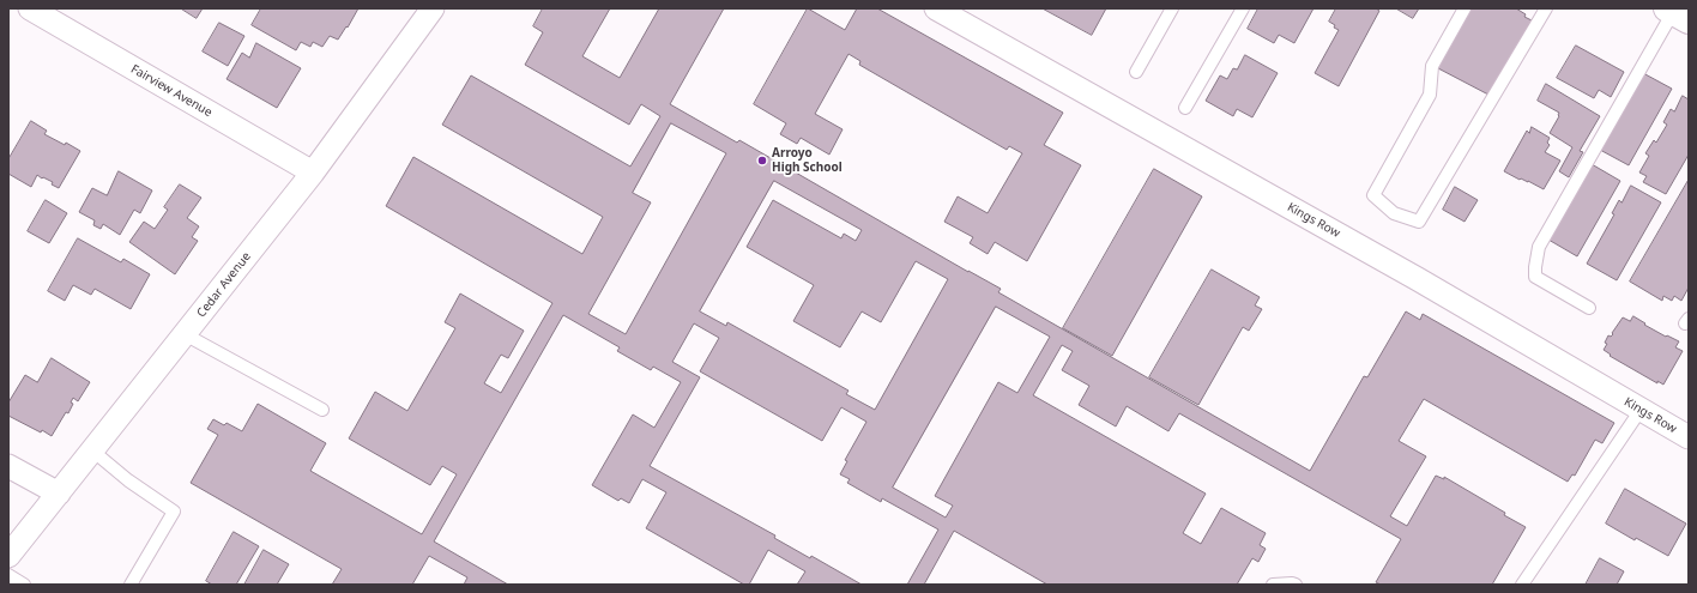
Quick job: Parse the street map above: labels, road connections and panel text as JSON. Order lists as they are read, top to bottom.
{
  "streets": {
    "street": ["Fairview Avenue", "Kings Row", "Cedar Avenue"]
  },
  "crossings": [
    ["Fairview Avenue", "Cedar Avenue"]
  ],
  "places": ["Arroyo High School"]
}
